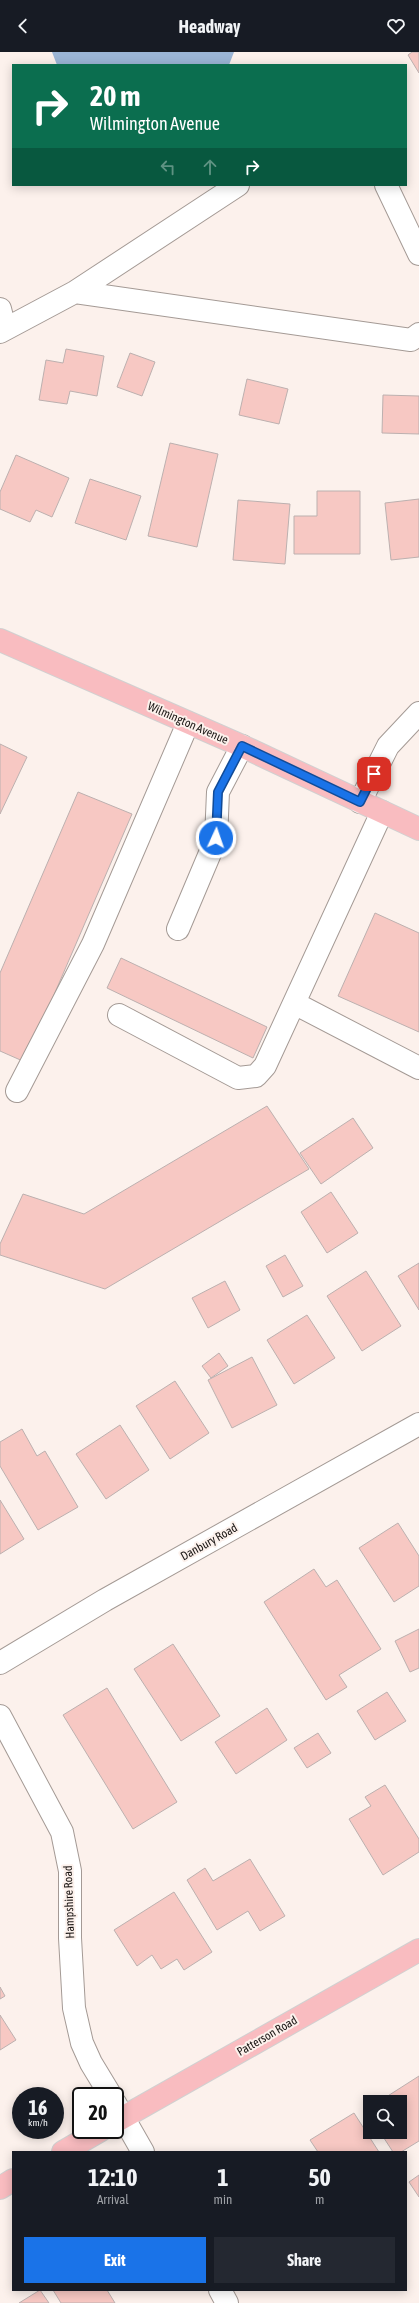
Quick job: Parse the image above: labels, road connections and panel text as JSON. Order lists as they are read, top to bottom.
{
  "streets": {
    "main road": ["Wilmington Avenue", "Patterson Road"],
    "street": ["Danbury Road", "Hampshire Road"]
  },
  "page": {
    "header": "Headway",
    "turn": ["20 m", "Wilmington Avenue"],
    "speed": "16 km/h",
    "limit": "20",
    "eta": [
      "12:10",
      "Arrival",
      "1",
      "min",
      "50",
      "m"
    ],
    "buttons": ["Exit", "Share"]
  }
}
